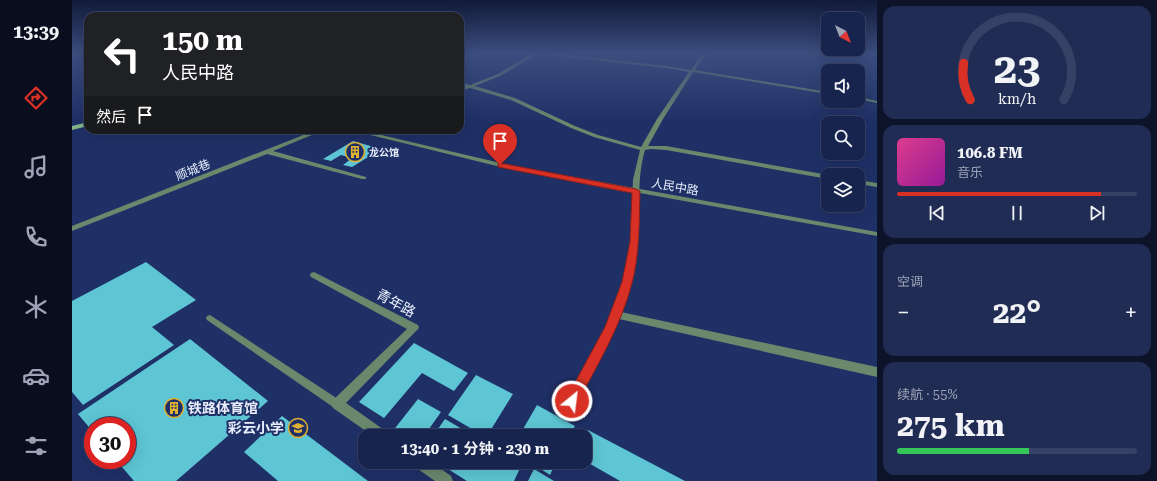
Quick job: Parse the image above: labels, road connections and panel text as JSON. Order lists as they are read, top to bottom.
{
  "streets": {
    "street": ["顺城巷", "人民中路", "青年路"]
  },
  "places": {
    "building": ["龙公馆", "铁路体育馆"],
    "school or university": ["彩云小学"]
  },
  "north": "bottom right",
  "page": {
    "tabs": "13:39",
    "turn": ["150 m", "人民中路"],
    "then": "然后",
    "song": ["106.8 FM", "音乐"],
    "tile": [
      "空调",
      ["续航 · 55%", "275 km"]
    ],
    "heat": ["−", "22°", "+"],
    "limit": "30",
    "trip": "13:40 · 1 分钟 · 230 m",
    "gauge": ["23", "km/h"]
  }
}
